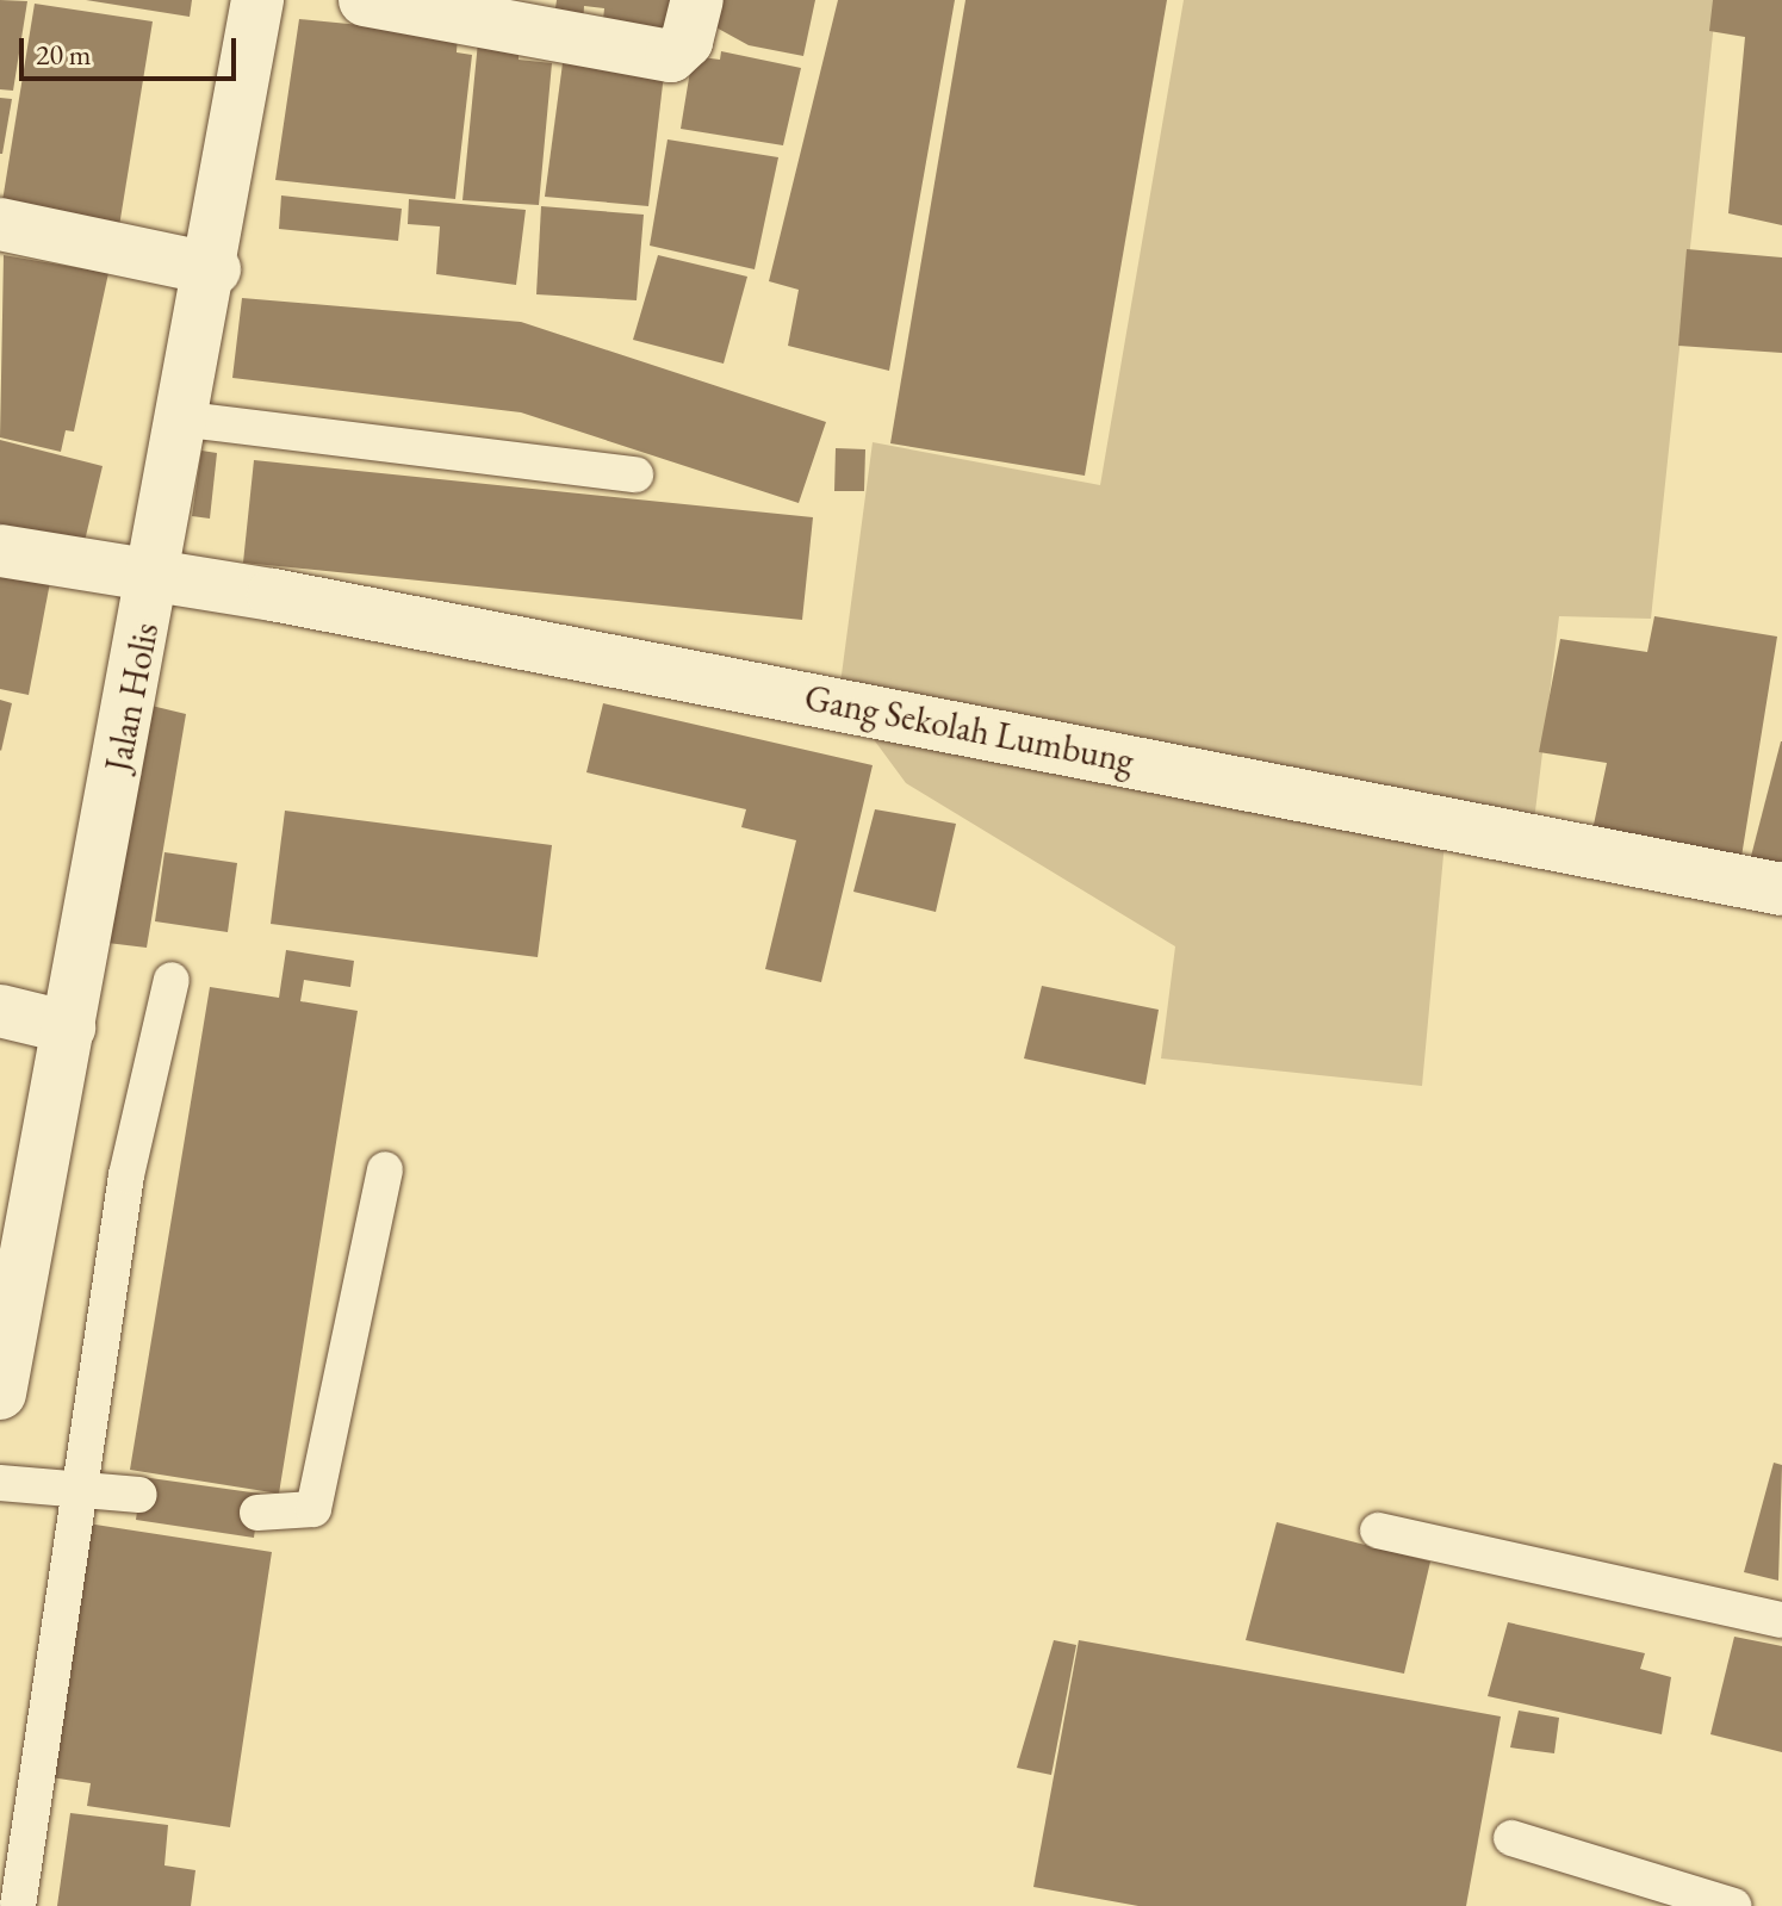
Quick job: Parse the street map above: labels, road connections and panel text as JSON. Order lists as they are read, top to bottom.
{
  "streets": {
    "street": ["Jalan Holis", "Gang Sekolah Lumbung"]
  },
  "crossings": [
    ["Jalan Holis", "Gang Sekolah Lumbung"]
  ],
  "scale_bar": "20 m"
}
